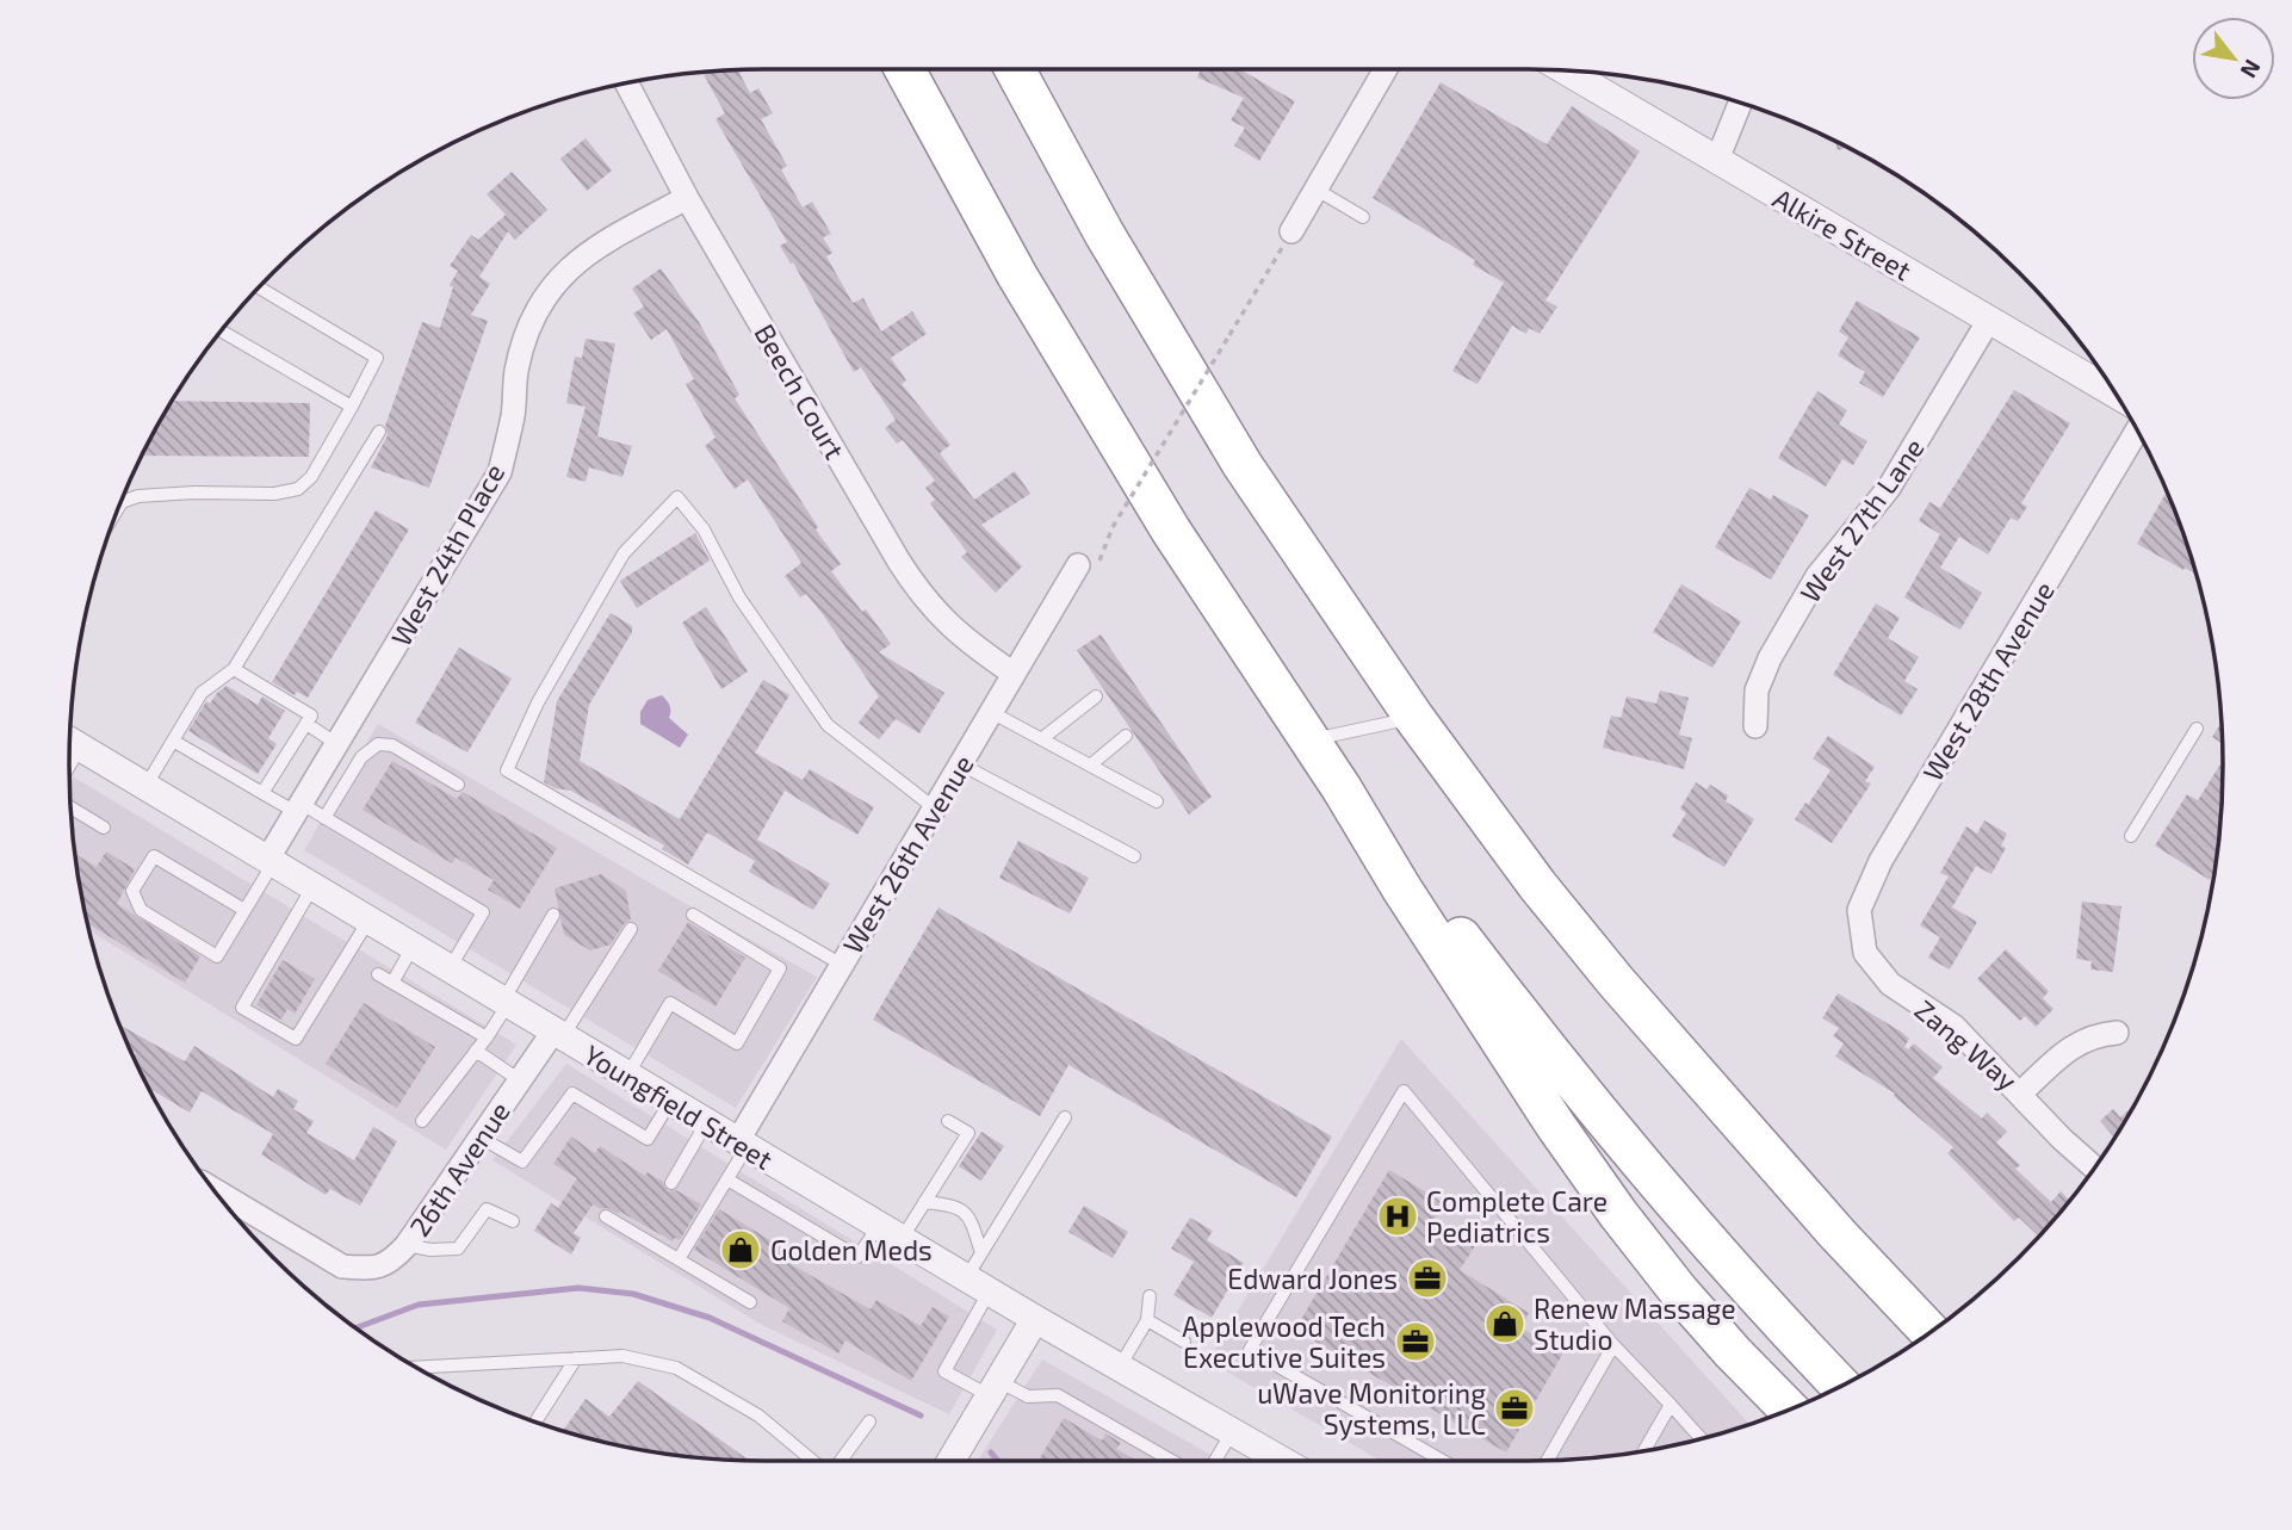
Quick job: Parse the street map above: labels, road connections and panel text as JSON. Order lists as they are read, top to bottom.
{
  "streets": {
    "street": [
      "Alkire Street",
      "Beech Court",
      "West 27th Lane",
      "West 24th Place",
      "West 28th Avenue",
      "West 26th Avenue",
      "Zang Way",
      "Youngfield Street",
      "26th Avenue"
    ]
  },
  "crossings": [
    ["Alkire Street", "West 27th Lane"],
    ["Beech Court", "West 24th Place"],
    ["Beech Court", "West 26th Avenue"],
    ["West 24th Place", "Youngfield Street"],
    ["West 28th Avenue", "Zang Way"],
    ["West 26th Avenue", "Youngfield Street"],
    ["Youngfield Street", "26th Avenue"]
  ],
  "places": {
    "hospital": ["Complete Care Pediatrics"],
    "shop": ["Golden Meds", "Renew Massage Studio"],
    "office": ["Edward Jones", "Applewood Tech Executive Suites", "uWave Monitoring Systems, LLC"]
  },
  "north": "bottom right"
}
